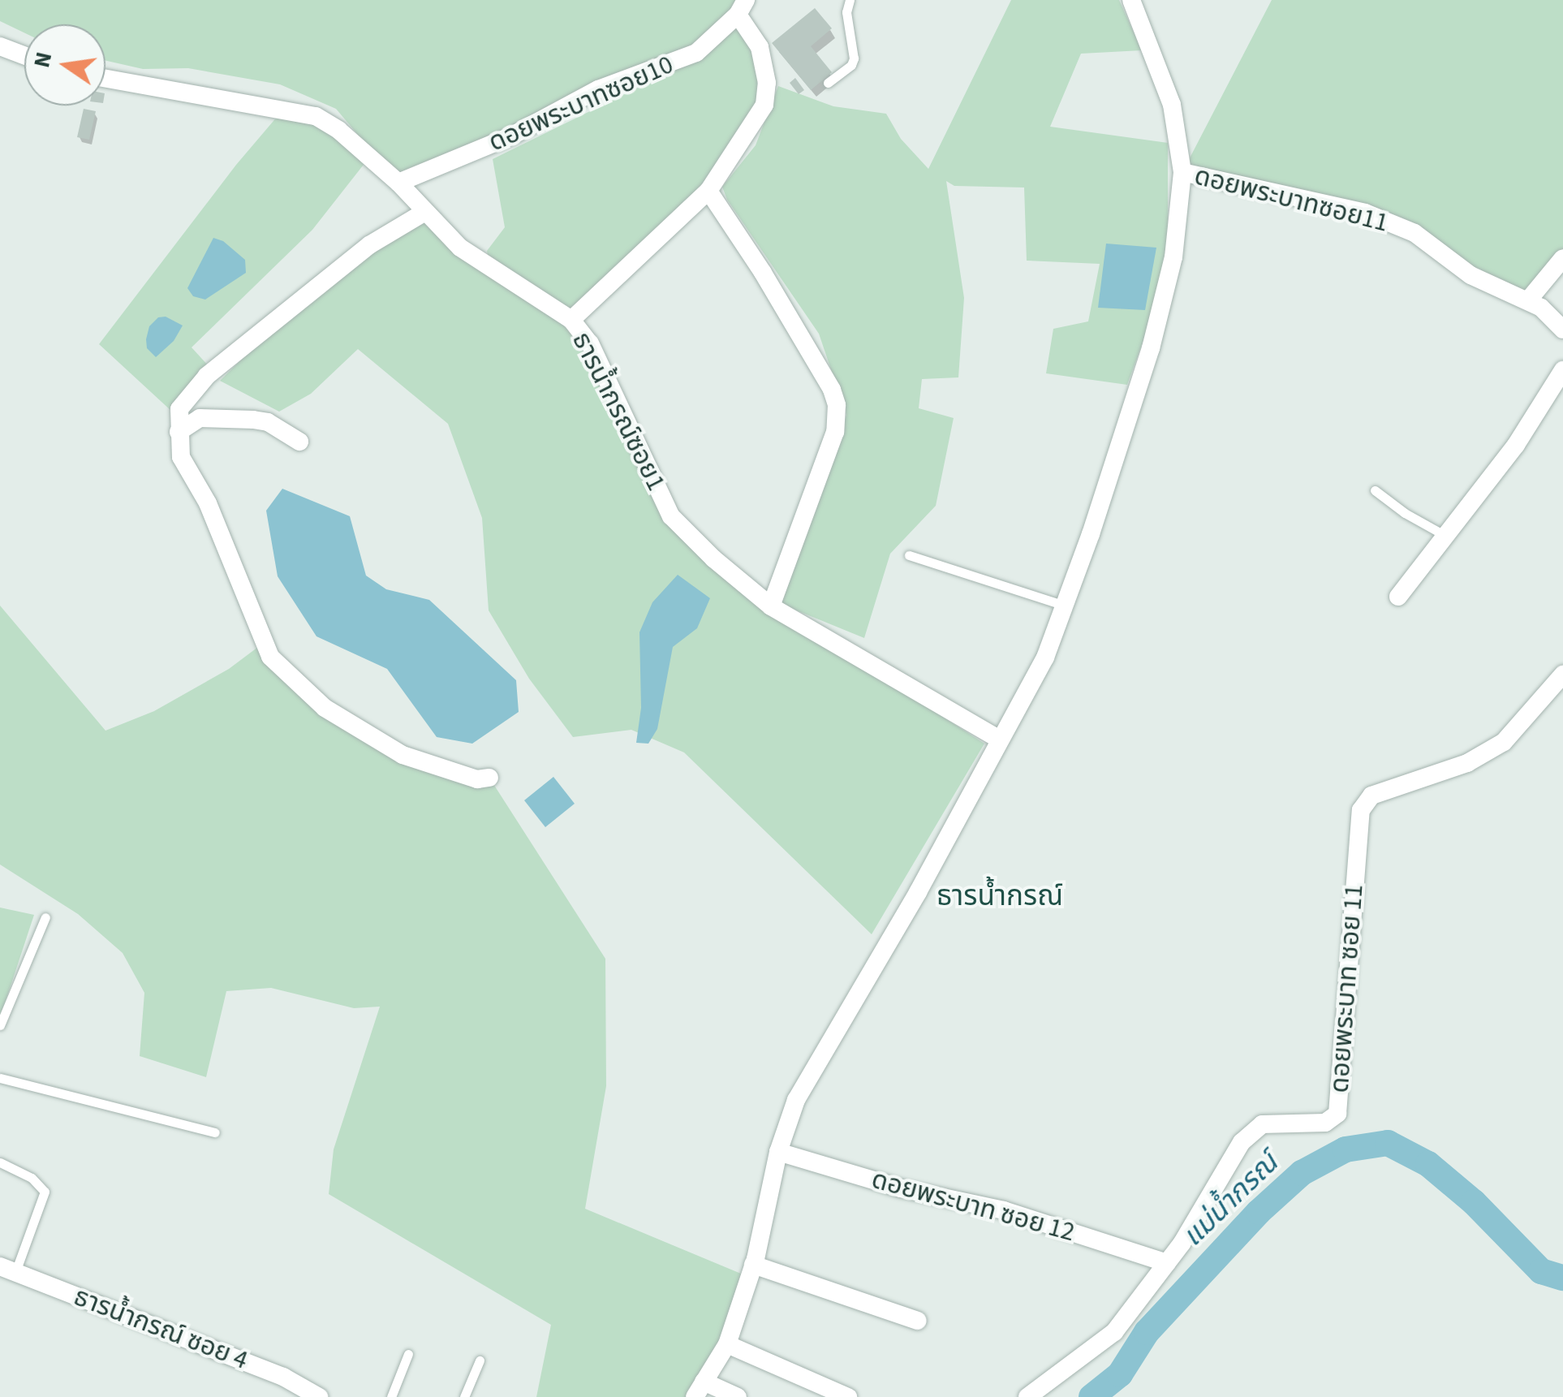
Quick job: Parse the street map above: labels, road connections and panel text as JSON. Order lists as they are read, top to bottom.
{
  "streets": {
    "street": [
      "ดอยพระบาทซอย10",
      "ดอยพระบาทซอย11",
      "ธารน้ำกรณ์ซอย1",
      "ดอยพระบาท ซอย 11",
      "ดอยพระบาท ซอย 12",
      "ธารน้ำกรณ์ ซอย 4"
    ]
  },
  "crossings": [
    ["ดอยพระบาทซอย10", "ธารน้ำกรณ์ซอย1"],
    ["ดอยพระบาท ซอย 11", "ดอยพระบาท ซอย 12"]
  ],
  "districts": ["ธารน้ำกรณ์"],
  "water": ["แม่น้ำกรณ์"],
  "north": "left"
}
